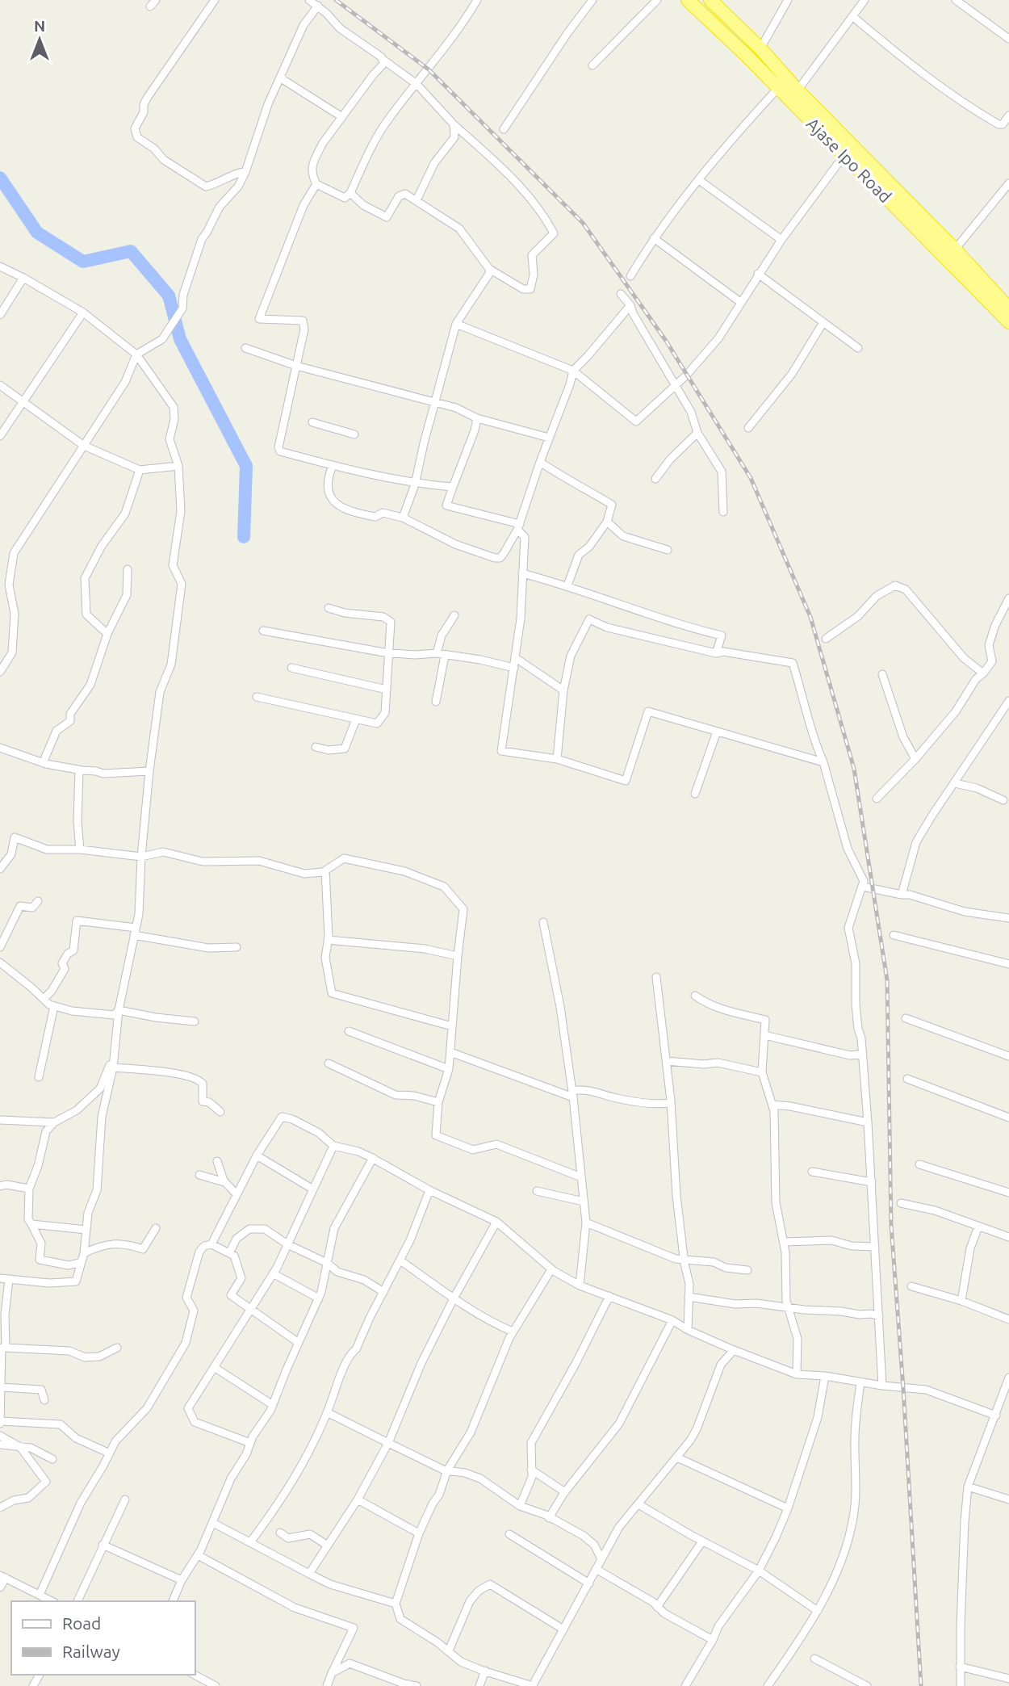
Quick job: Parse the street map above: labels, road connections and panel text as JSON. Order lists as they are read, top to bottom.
{
  "streets": {
    "highway": ["Ajase Ipo Road"]
  },
  "legend": ["Road", "Railway"],
  "north": "top"
}
